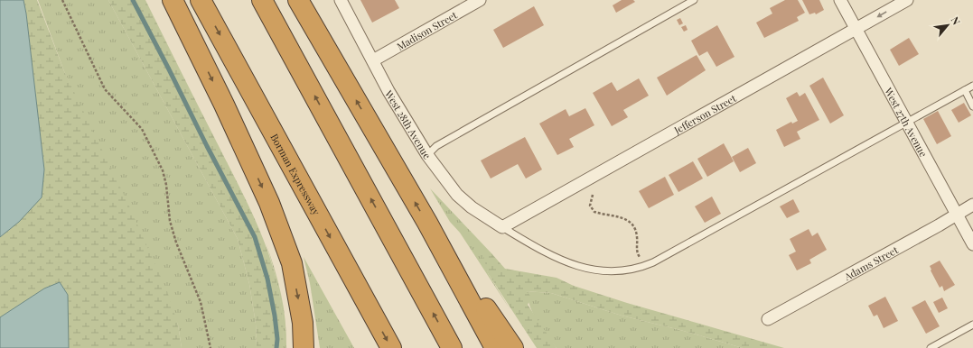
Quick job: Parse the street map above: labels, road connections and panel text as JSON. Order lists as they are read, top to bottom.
{
  "streets": {
    "highway": ["Borman Expressway"],
    "street": [
      "Madison Street",
      "Jefferson Street",
      "West 27th Avenue",
      "West 28th Avenue",
      "Adams Street"
    ]
  },
  "crossings": [
    ["Madison Street", "West 28th Avenue"],
    ["Jefferson Street", "West 27th Avenue"],
    ["Jefferson Street", "West 28th Avenue"],
    ["West 27th Avenue", "Adams Street"]
  ],
  "north": "top right"
}
